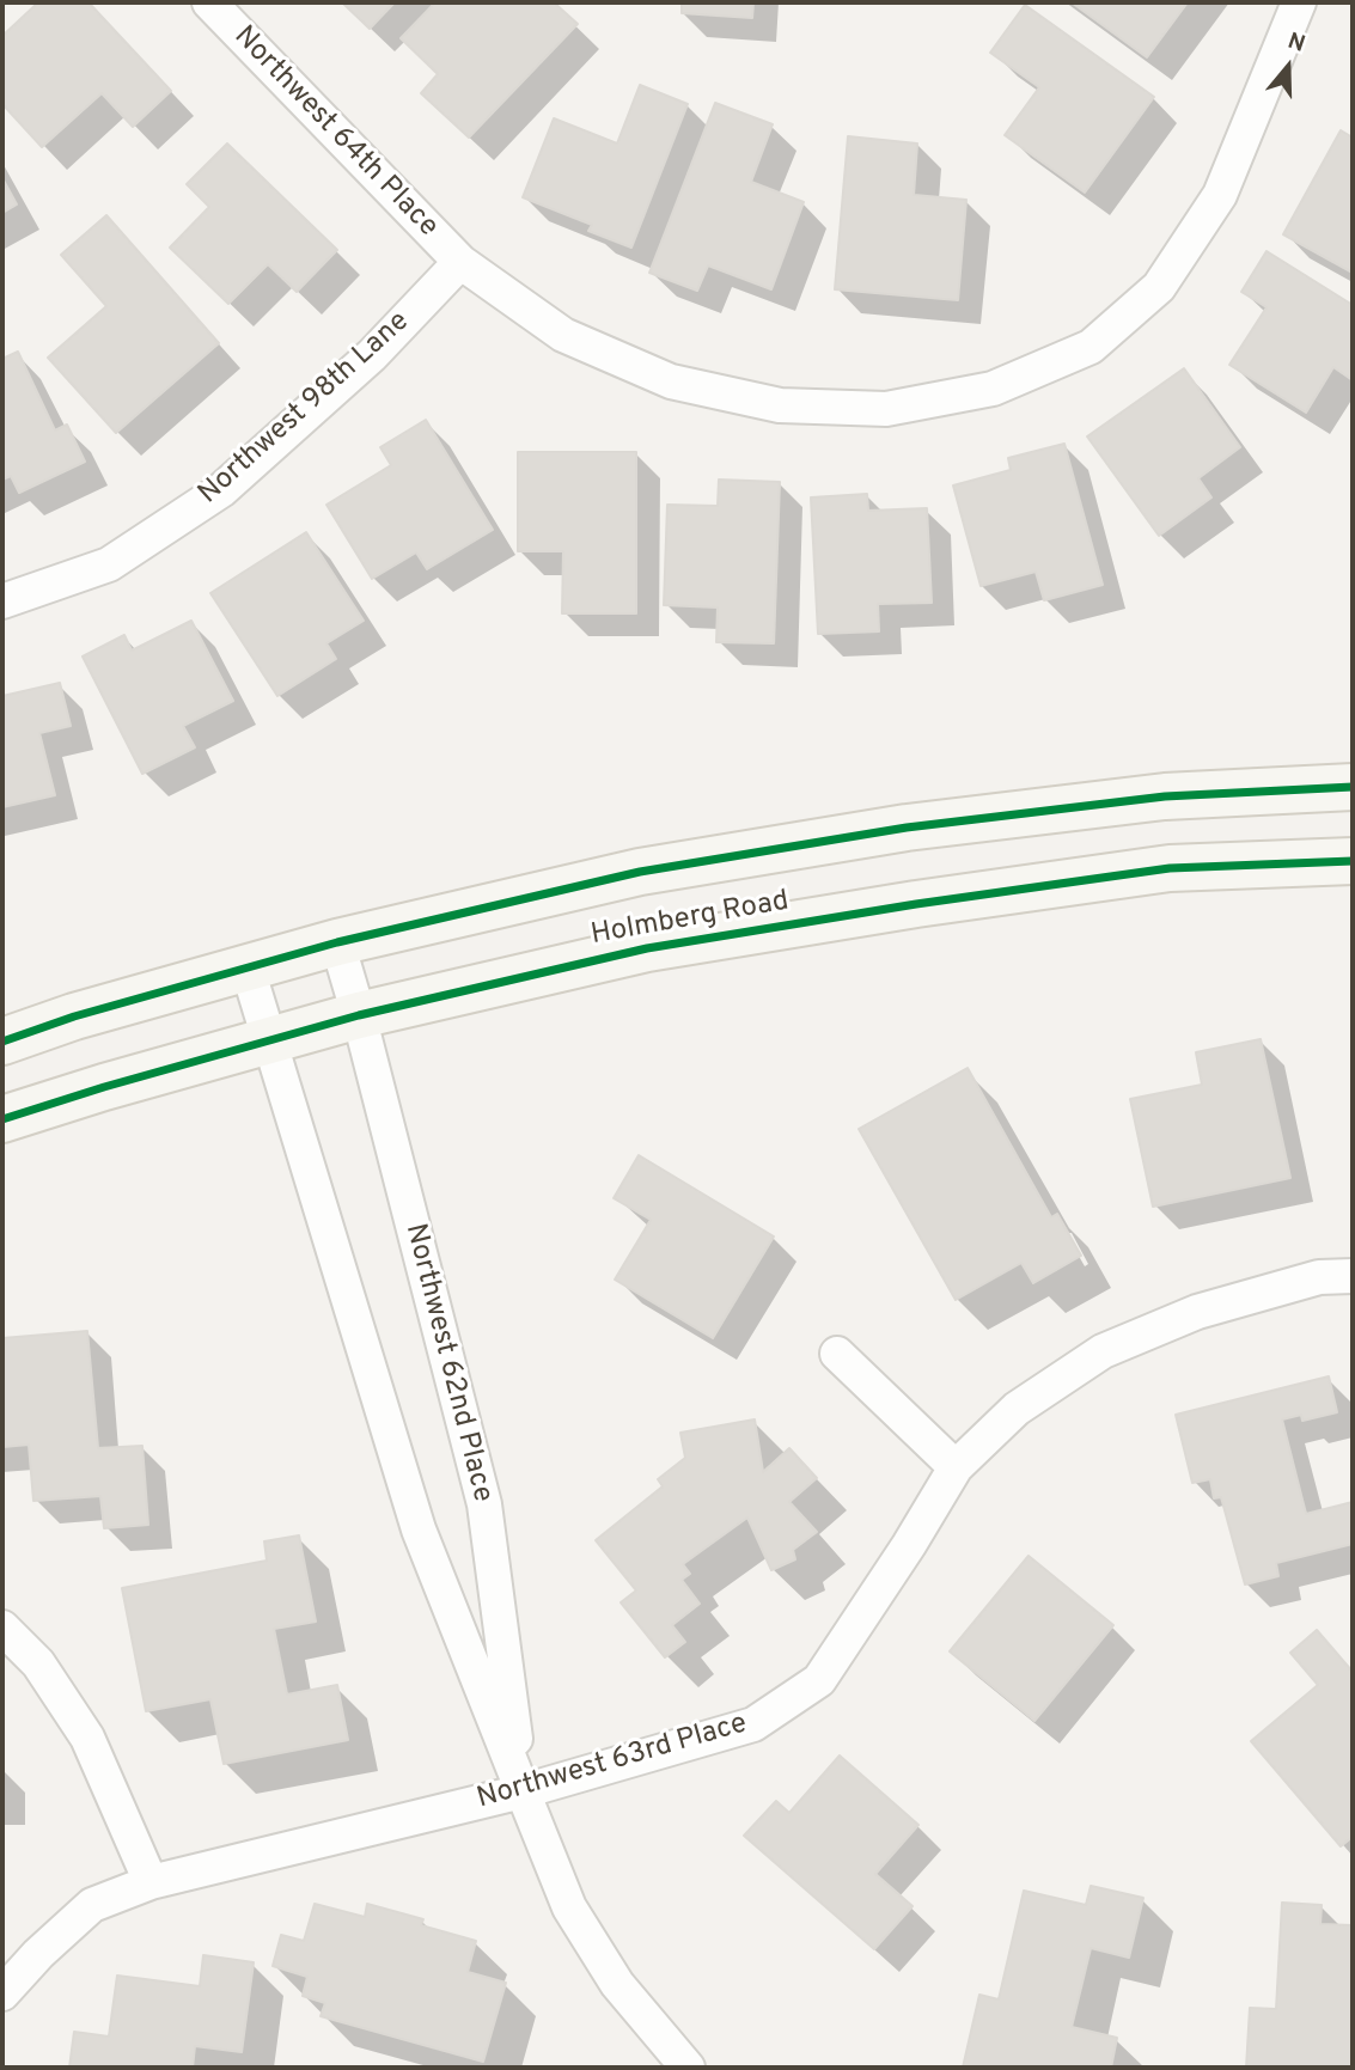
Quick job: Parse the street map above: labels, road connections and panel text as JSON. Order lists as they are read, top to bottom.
{
  "streets": {
    "street": [
      "Northwest 64th Place",
      "Northwest 98th Lane",
      "Holmberg Road",
      "Northwest 62nd Place",
      "Northwest 63rd Place"
    ]
  },
  "crossings": [
    ["Northwest 64th Place", "Northwest 98th Lane"],
    ["Holmberg Road", "Northwest 62nd Place"],
    ["Northwest 62nd Place", "Northwest 63rd Place"]
  ],
  "north": "top"
}
